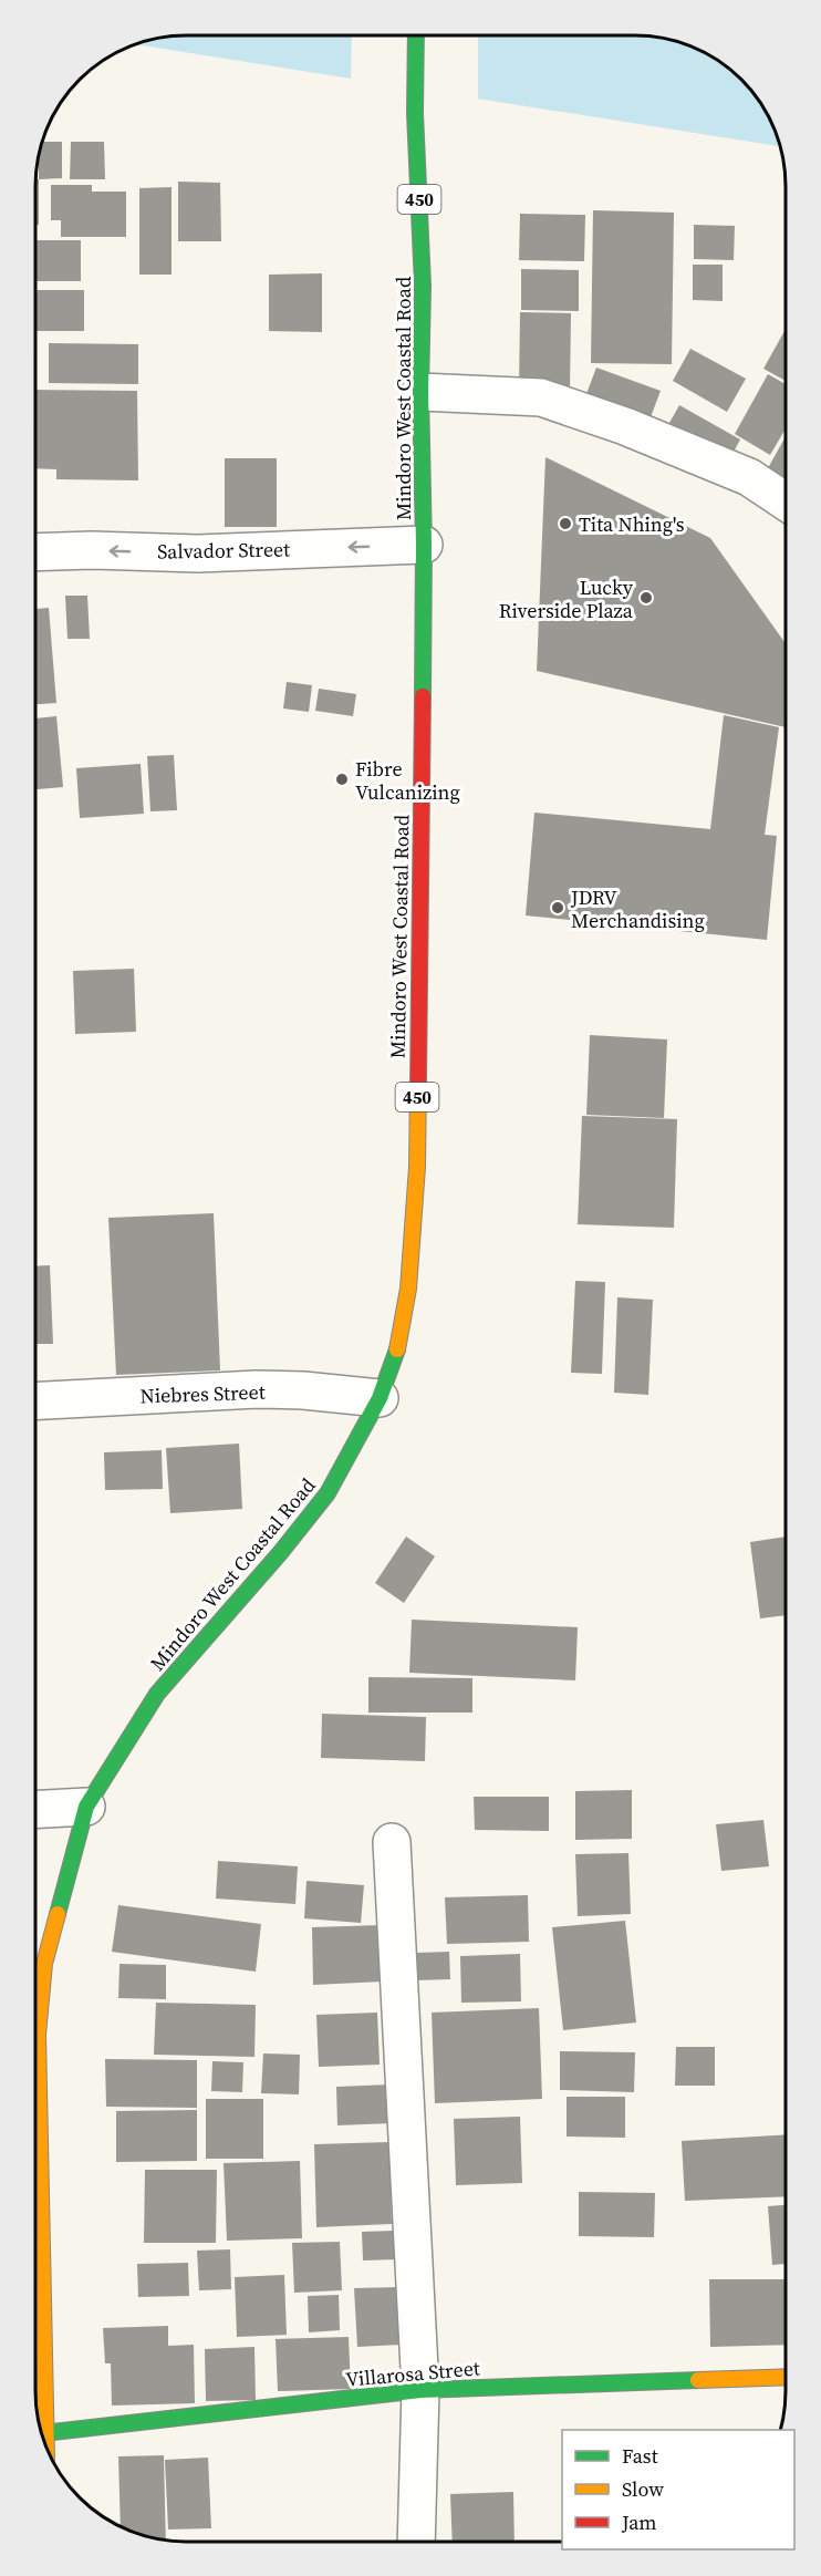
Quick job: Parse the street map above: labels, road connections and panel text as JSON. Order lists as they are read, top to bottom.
{
  "streets": {
    "main road": ["450", "Mindoro West Coastal Road", "Villarosa Street"],
    "street": ["Salvador Street", "Niebres Street"]
  },
  "crossings": [
    ["Mindoro West Coastal Road", "Salvador Street"],
    ["Mindoro West Coastal Road", "Niebres Street"]
  ],
  "one_way": ["Salvador Street"],
  "places": [
    "Tita Nhing's",
    "Lucky Riverside Plaza",
    "Fibre Vulcanizing",
    "JDRV Merchandising"
  ],
  "legend": ["Fast", "Slow", "Jam"]
}
